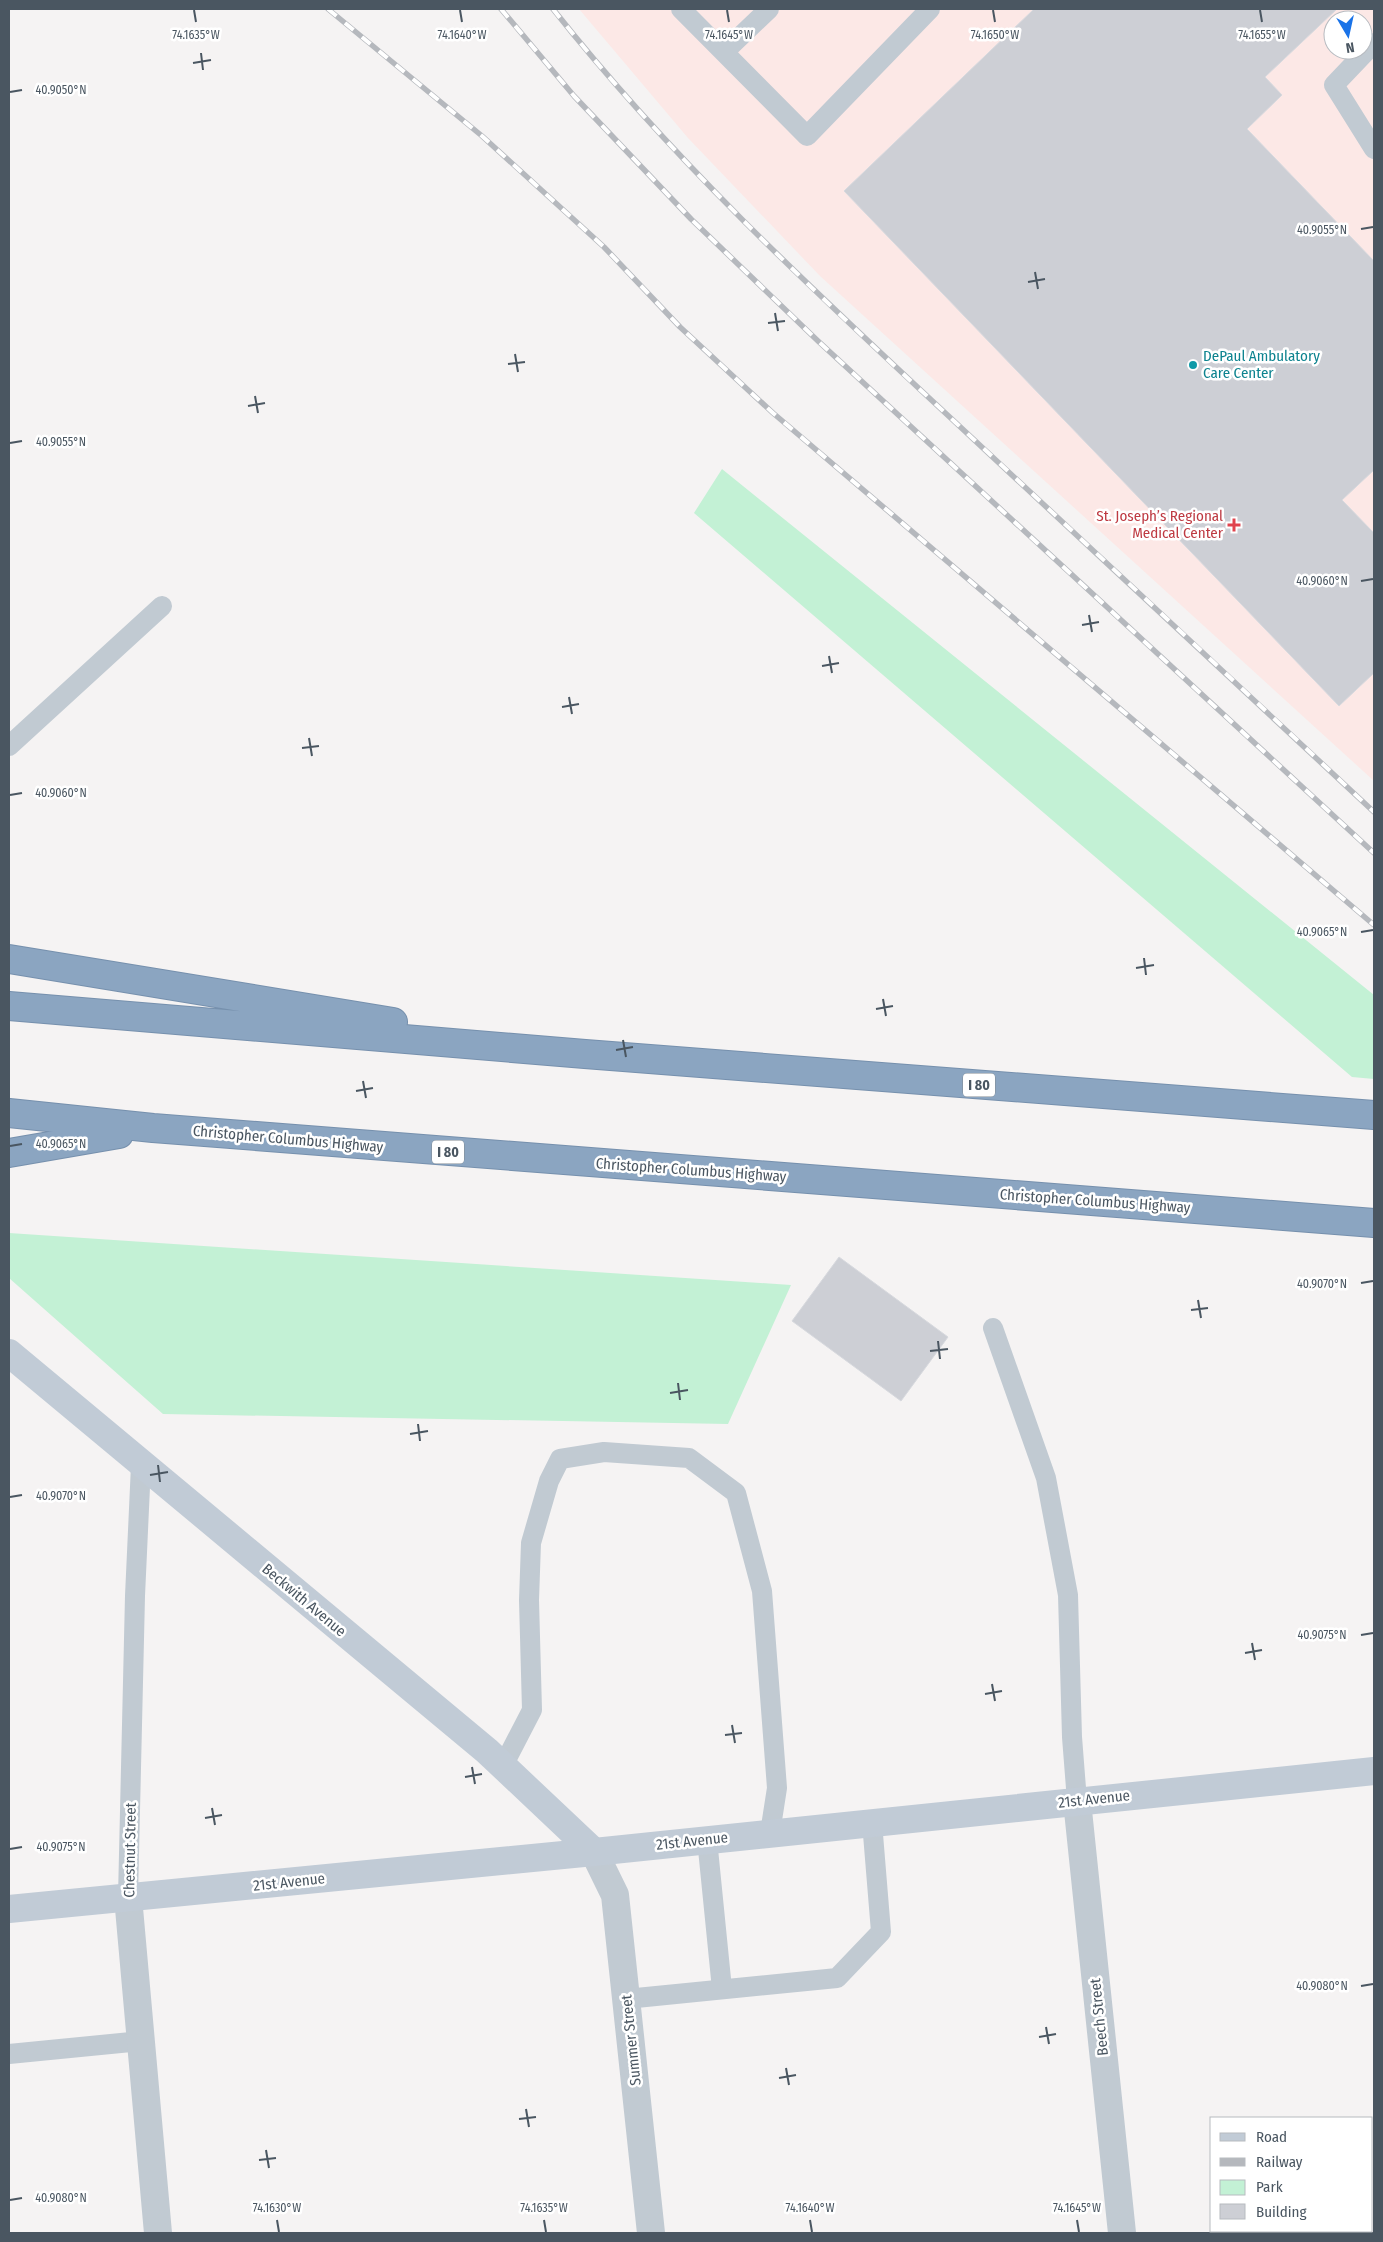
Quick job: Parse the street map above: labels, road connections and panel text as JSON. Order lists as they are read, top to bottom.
{
  "streets": {
    "highway": ["I 80", "Christopher Columbus Highway"],
    "street": [
      "Beckwith Avenue",
      "21st Avenue",
      "Chestnut Street",
      "Beech Street",
      "Summer Street"
    ]
  },
  "crossings": [
    ["Beckwith Avenue", "21st Avenue"],
    ["Beckwith Avenue", "Chestnut Street"],
    ["Beckwith Avenue", "Summer Street"],
    ["21st Avenue", "Chestnut Street"],
    ["21st Avenue", "Beech Street"],
    ["21st Avenue", "Summer Street"]
  ],
  "places": {
    "other": ["DePaul Ambulatory Care Center"],
    "health": ["St. Joseph’s Regional Medical Center"]
  },
  "legend": [
    "Road",
    "Railway",
    "Park",
    "Building"
  ],
  "north": "bottom",
  "coordinates": [
    "74.1650°W",
    "74.1635°W",
    "74.1640°W",
    "74.1645°W",
    "74.1655°W",
    "40.9050°N",
    "40.9055°N",
    "40.9060°N",
    "40.9065°N",
    "40.9070°N",
    "40.9075°N",
    "40.9080°N",
    "74.1630°W"
  ]
}
